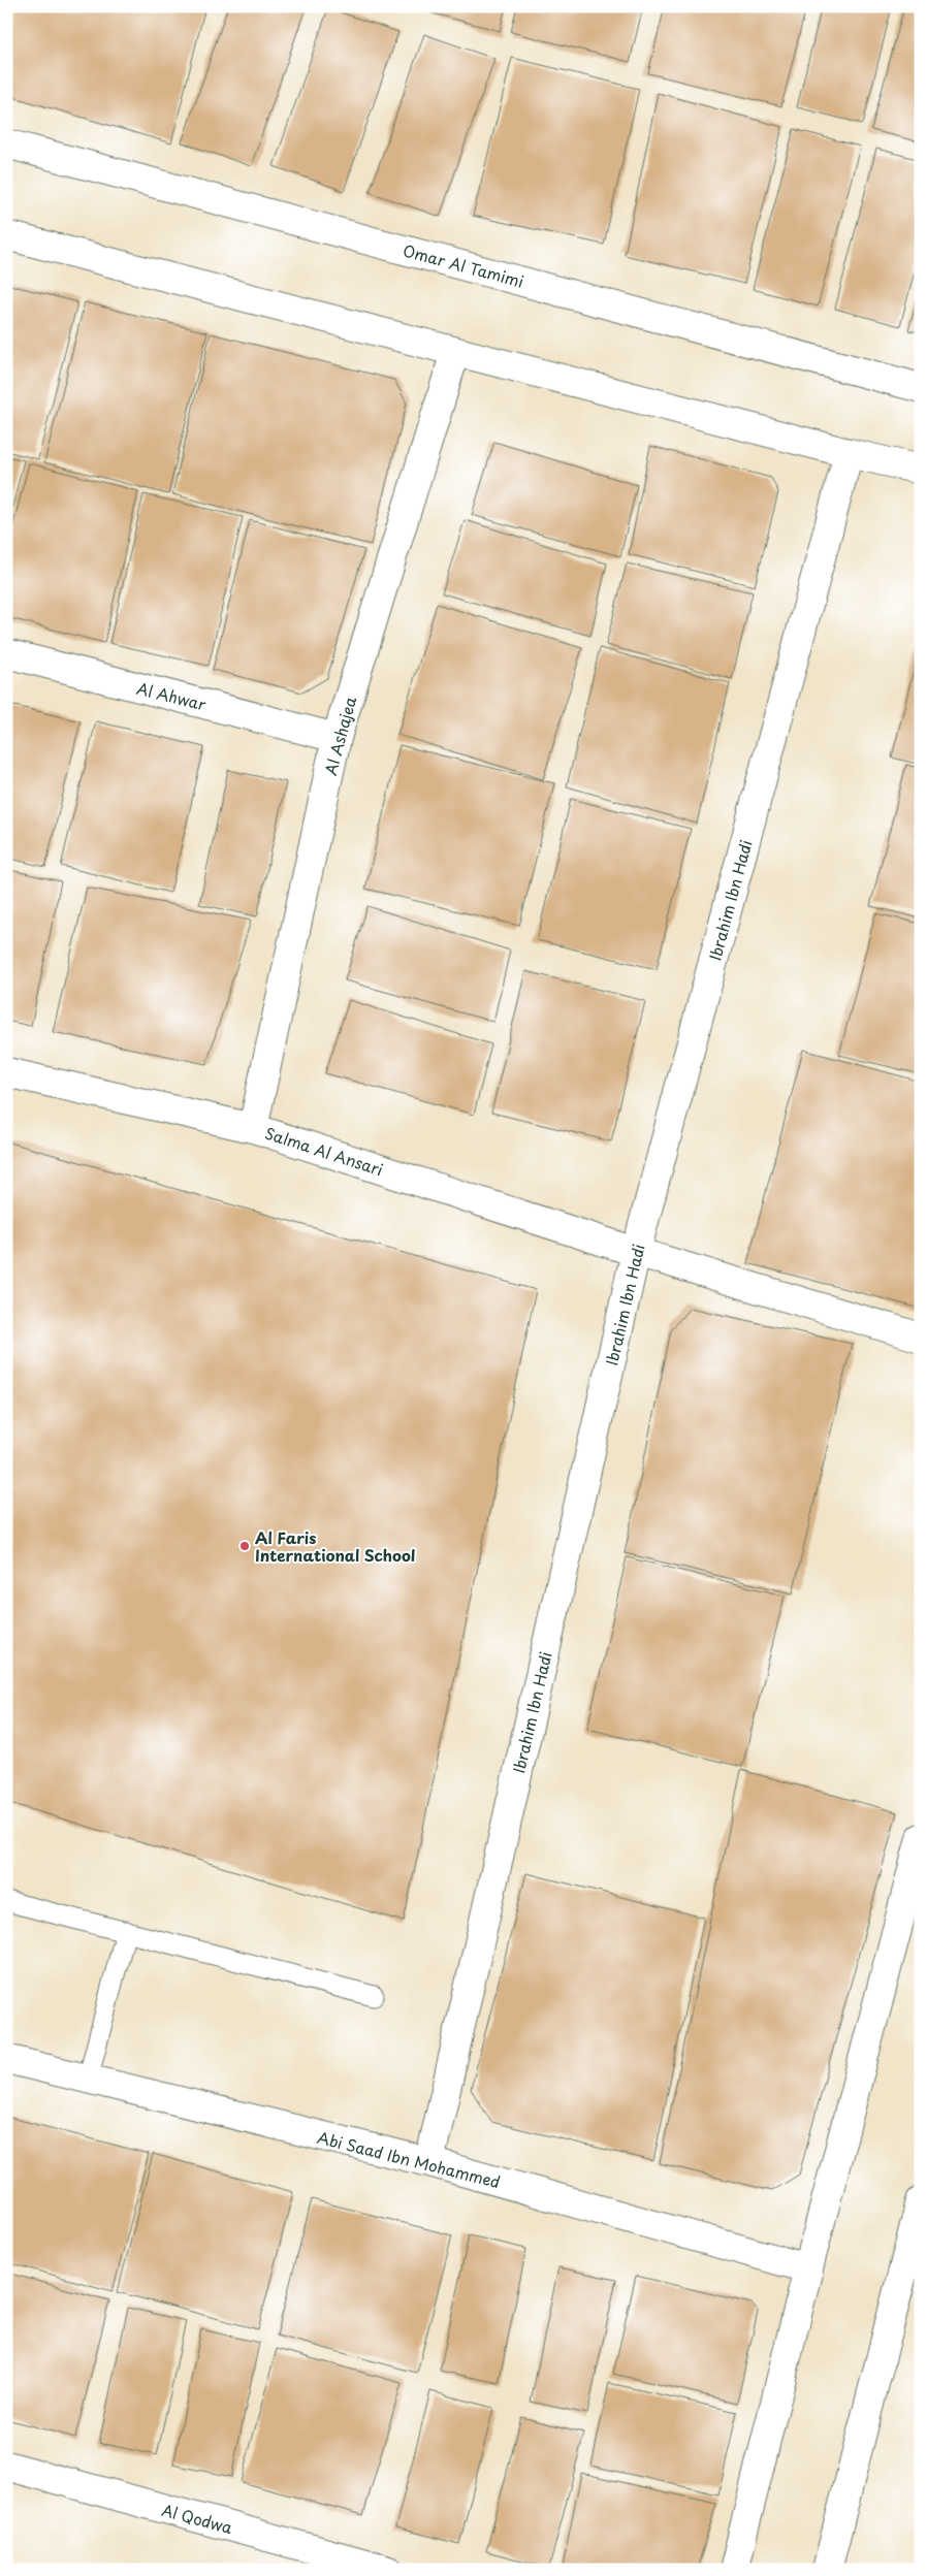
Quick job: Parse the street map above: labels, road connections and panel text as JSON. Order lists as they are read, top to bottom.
{
  "streets": {
    "street": [
      "Omar Al Tamimi",
      "Al Ahwar",
      "Al Ashajea",
      "Ibrahim Ibn Hadi",
      "Salma Al Ansari",
      "Abi Saad Ibn Mohammed",
      "Al Qodwa"
    ]
  },
  "crossings": [
    ["Al Ahwar", "Al Ashajea"],
    ["Al Ashajea", "Salma Al Ansari"],
    ["Ibrahim Ibn Hadi", "Salma Al Ansari"],
    ["Ibrahim Ibn Hadi", "Abi Saad Ibn Mohammed"]
  ],
  "places": ["Al Faris International School"]
}
